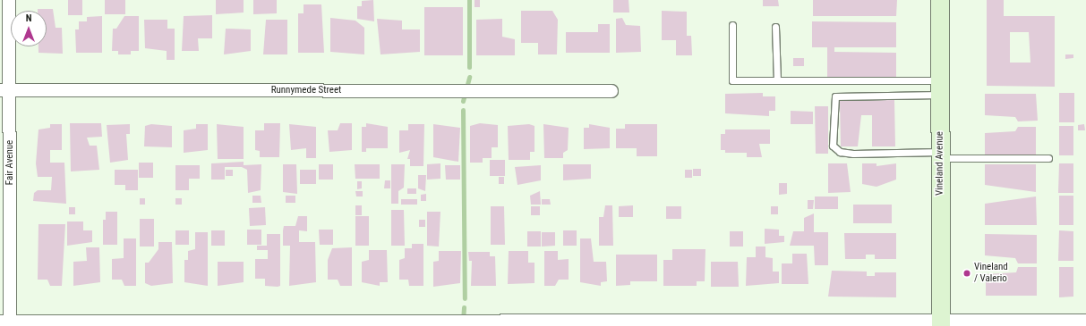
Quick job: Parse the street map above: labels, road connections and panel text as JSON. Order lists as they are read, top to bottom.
{
  "streets": {
    "main road": ["Vineland Avenue"],
    "street": ["Runnymede Street", "Fair Avenue"]
  },
  "crossings": [
    ["Runnymede Street", "Fair Avenue"]
  ],
  "places": ["Vineland / Valerio"],
  "north": "top"
}
